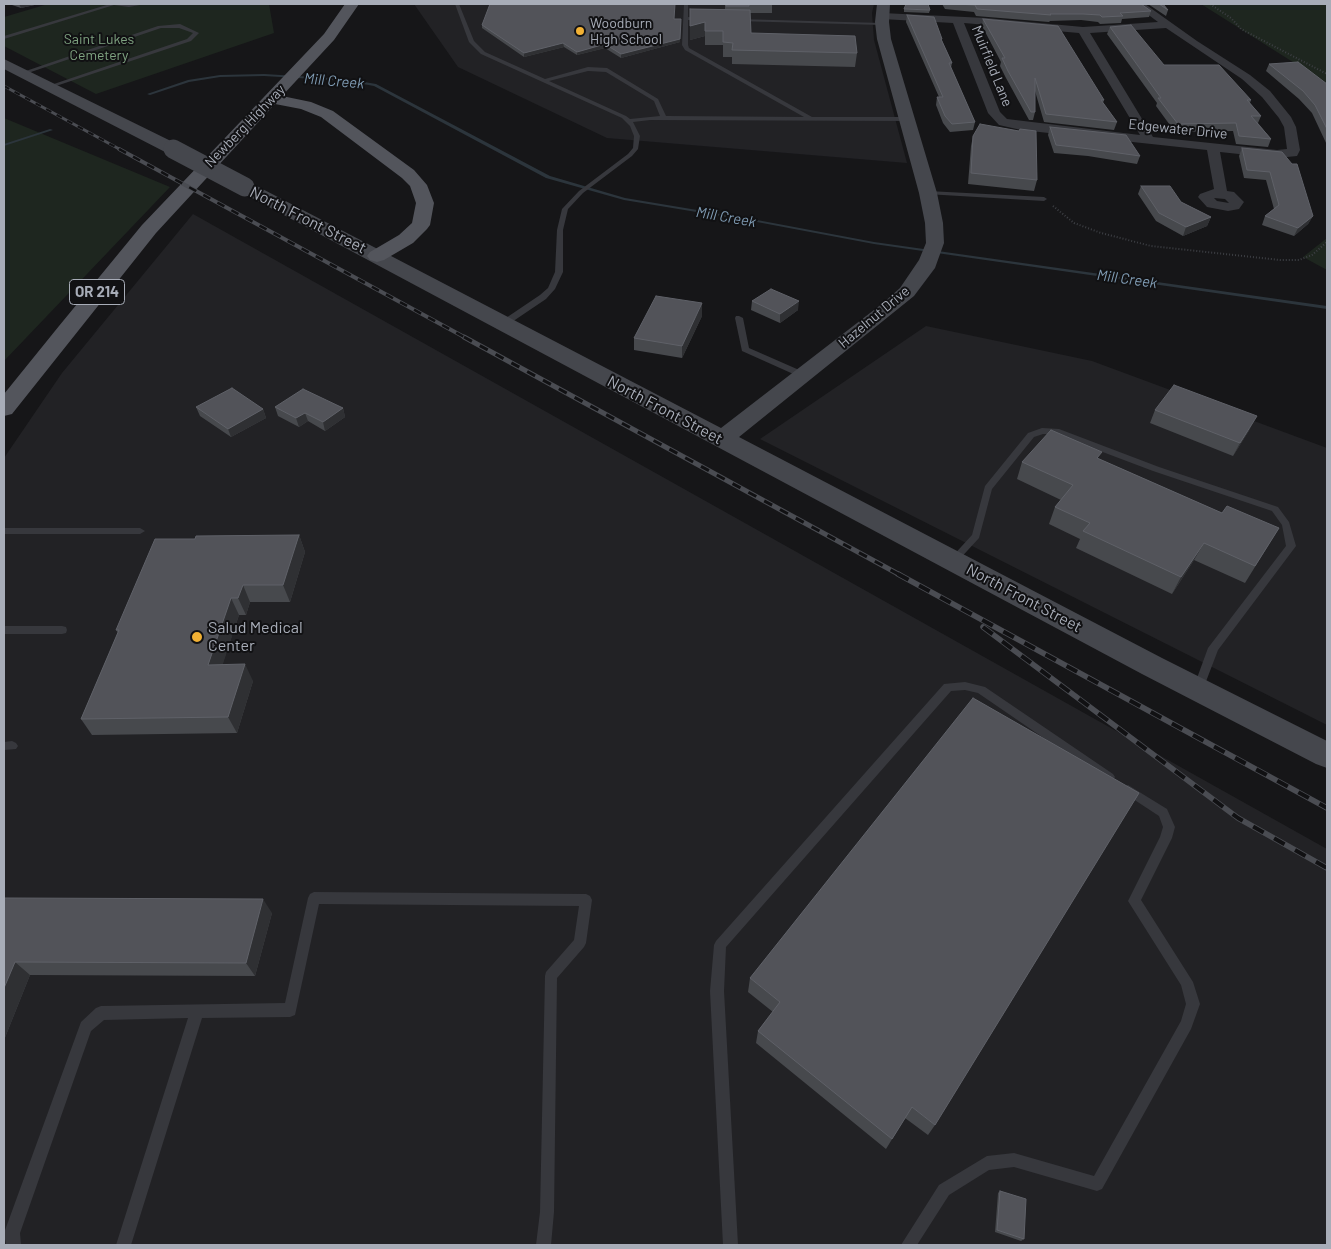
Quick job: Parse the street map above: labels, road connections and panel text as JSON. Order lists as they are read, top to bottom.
{
  "streets": {
    "main road": [
      "Newberg Highway",
      "North Front Street",
      "OR 214",
      "Hazelnut Drive"
    ],
    "street": ["Muirfield Lane", "Edgewater Drive"]
  },
  "crossings": [
    ["Muirfield Lane", "Edgewater Drive"],
    ["North Front Street", "Hazelnut Drive"]
  ],
  "water": ["Mill Creek"],
  "parks": ["Saint Lukes Cemetery"],
  "places": ["Woodburn High School", "Salud Medical Center"]
}
